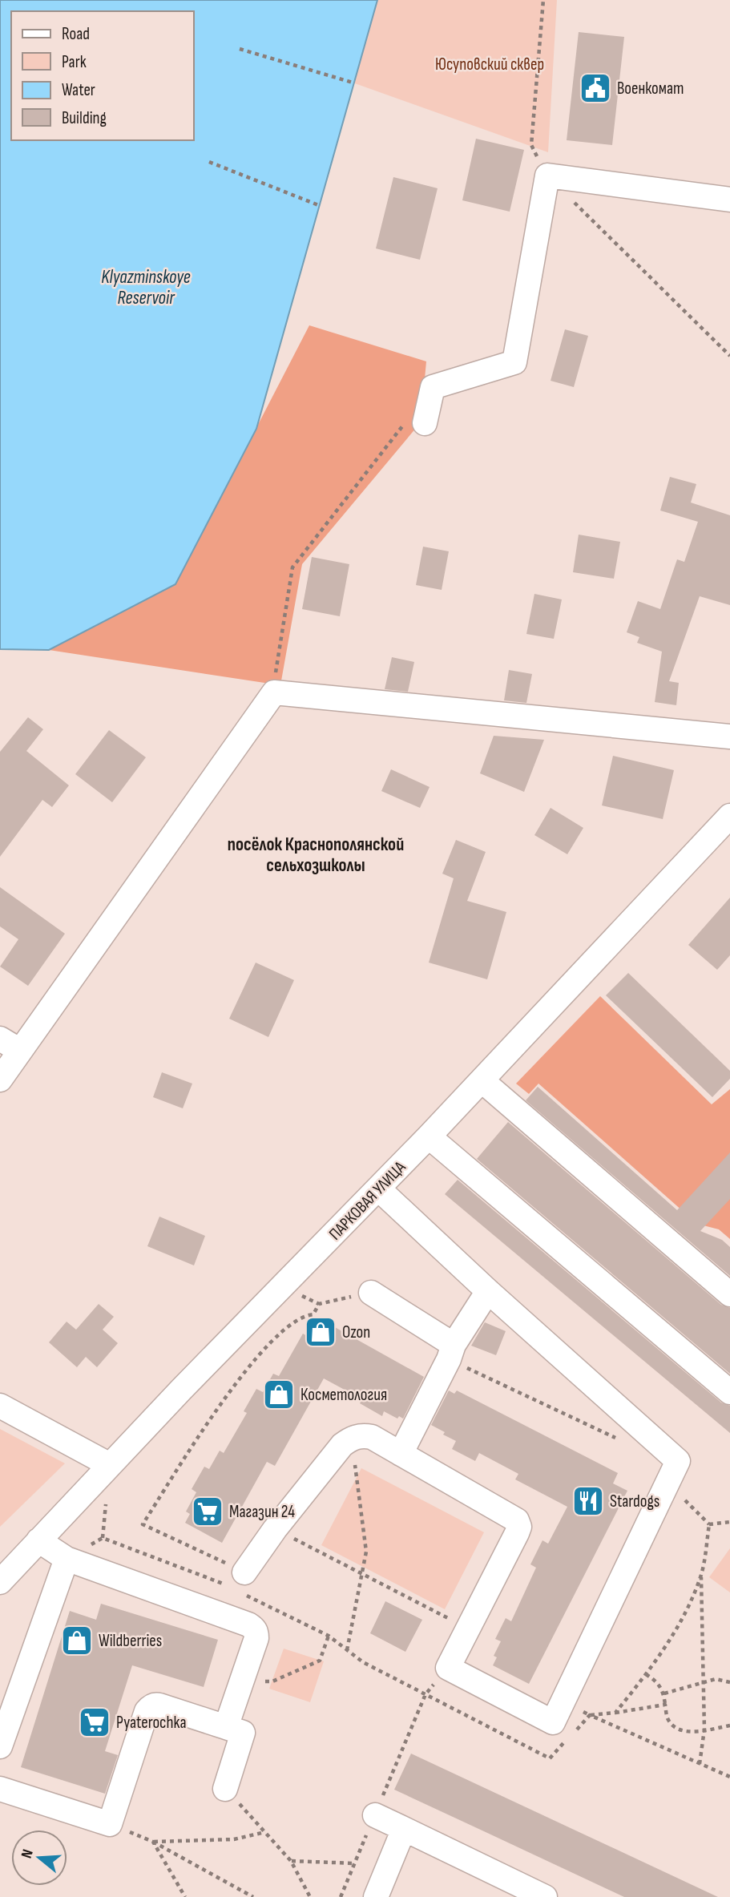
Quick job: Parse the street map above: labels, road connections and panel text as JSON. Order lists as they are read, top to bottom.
{
  "streets": {
    "street": ["ПАРКОВАЯ УЛИЦА"]
  },
  "districts": ["посёлок Краснополянской сельхозшколы"],
  "water": ["Klyazminskoye Reservoir"],
  "parks": ["Юсуповский сквер"],
  "places": {
    "public building": ["Военкомат"],
    "shop": ["Ozon", "Косметология", "Wildberries"],
    "restaurant": ["Stardogs"],
    "supermarket": ["Магазин 24", "Pyaterochka"]
  },
  "legend": [
    "Road",
    "Park",
    "Water",
    "Building"
  ],
  "north": "left"
}
